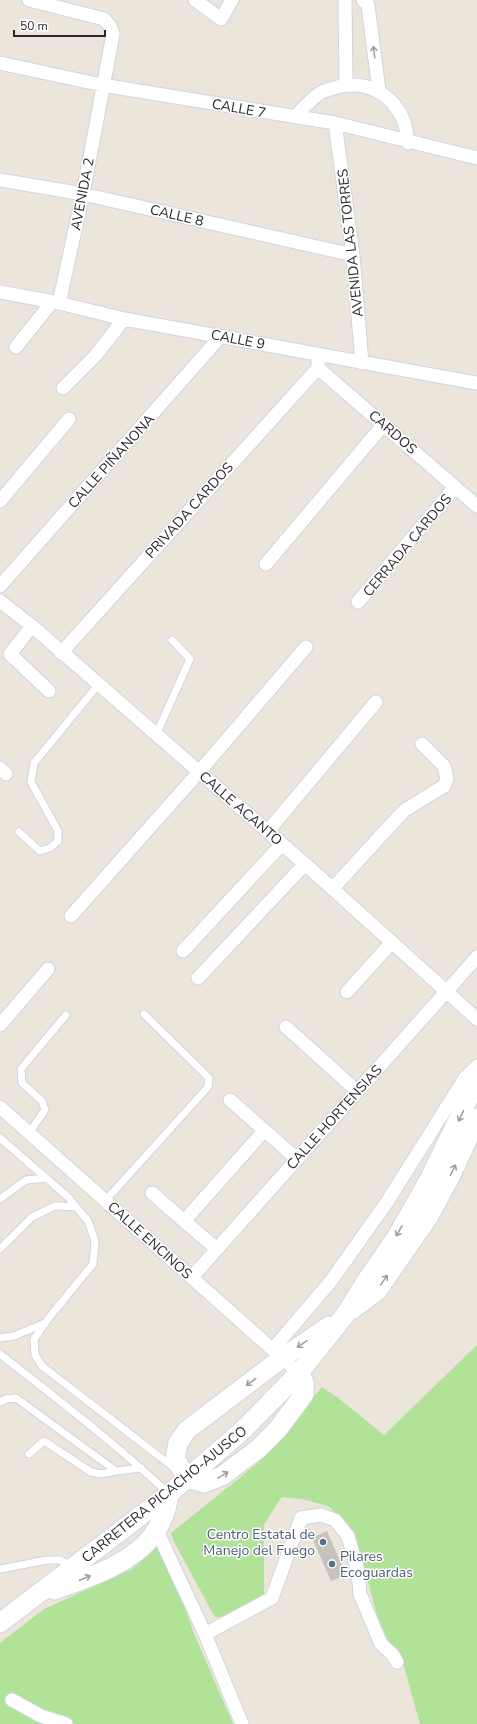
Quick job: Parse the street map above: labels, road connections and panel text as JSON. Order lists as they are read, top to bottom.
{
  "streets": {
    "main road": ["CARRETERA PICACHO-AJUSCO"],
    "street": [
      "CALLE 7",
      "AVENIDA 2",
      "CALLE 8",
      "AVENIDA LAS TORRES",
      "CALLE 9",
      "CARDOS",
      "CALLE PIÑANONA",
      "PRIVADA CARDOS",
      "CERRADA CARDOS",
      "CALLE ACANTO",
      "CALLE HORTENSIAS",
      "CALLE ENCINOS"
    ]
  },
  "crossings": [
    ["CALLE 7", "AVENIDA 2"],
    ["CALLE 7", "AVENIDA LAS TORRES"],
    ["AVENIDA 2", "CALLE 8"],
    ["AVENIDA 2", "CALLE 9"],
    ["CALLE 8", "AVENIDA LAS TORRES"],
    ["AVENIDA LAS TORRES", "CALLE 9"],
    ["CALLE 9", "CARDOS"],
    ["CALLE 9", "CALLE PIÑANONA"],
    ["CALLE 9", "PRIVADA CARDOS"],
    ["CARDOS", "PRIVADA CARDOS"],
    ["CARDOS", "CERRADA CARDOS"],
    ["PRIVADA CARDOS", "CALLE ACANTO"],
    ["CALLE ACANTO", "CALLE HORTENSIAS"],
    ["CALLE HORTENSIAS", "CALLE ENCINOS"]
  ],
  "places": ["Centro Estatal de Manejo del Fuego", "Pilares Ecoguardas"],
  "scale_bar": "50 m"
}
